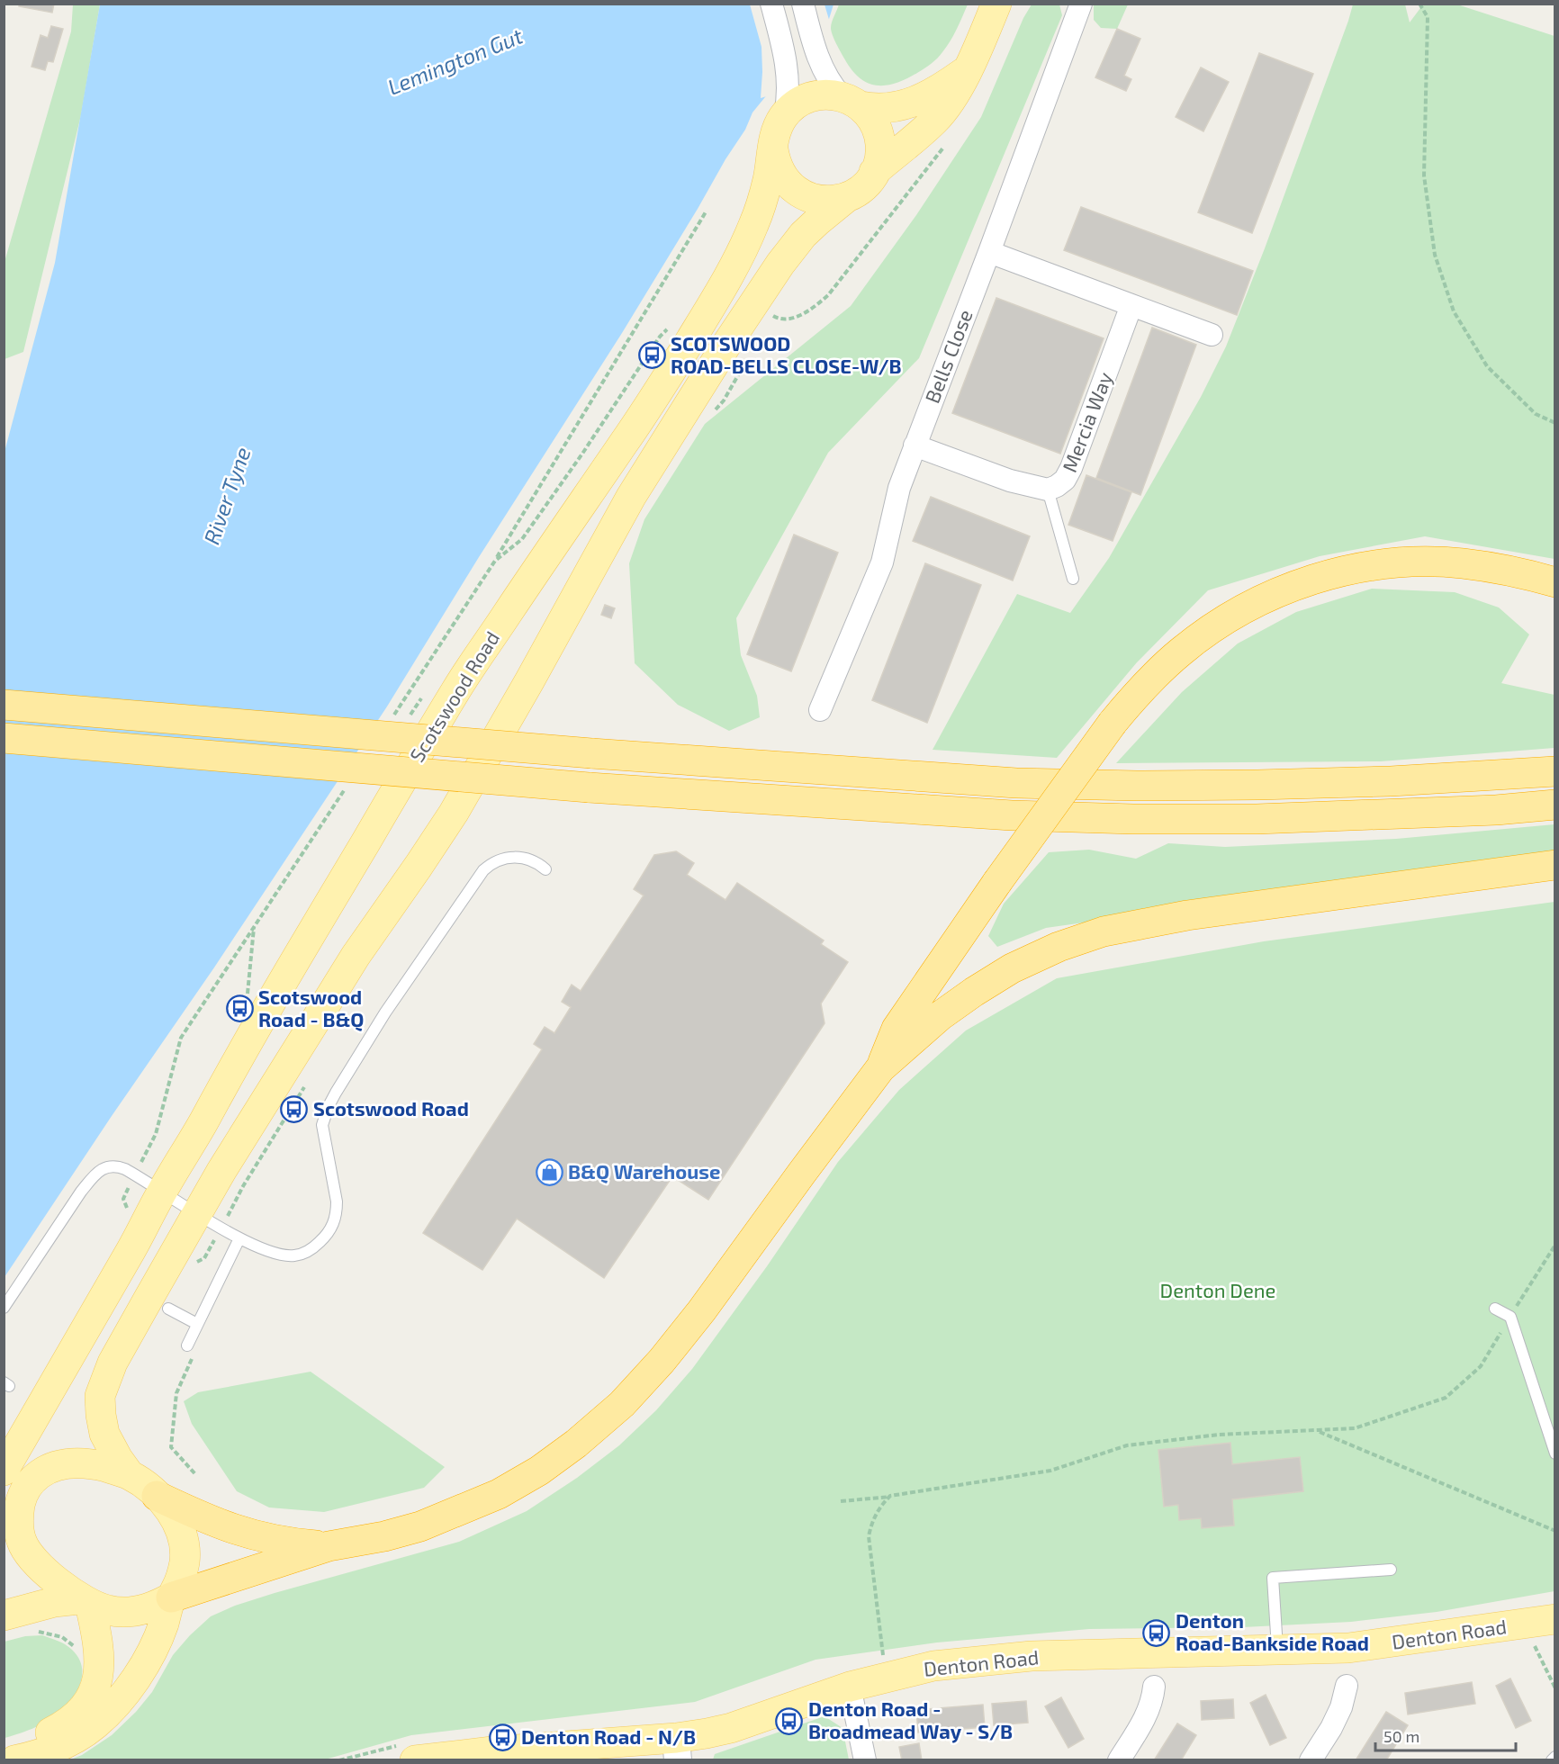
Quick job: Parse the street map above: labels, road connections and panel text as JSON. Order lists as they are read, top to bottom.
{
  "streets": {
    "main road": ["Scotswood Road", "Denton Road"],
    "street": ["Bells Close", "Mercia Way"]
  },
  "crossings": [
    ["Bells Close", "Mercia Way"]
  ],
  "water": ["Lemington Gut", "River Tyne"],
  "parks": ["Denton Dene"],
  "places": {
    "bus stop": [
      "SCOTSWOOD ROAD-BELLS CLOSE-W/B",
      "Scotswood Road - B&Q",
      "Scotswood Road",
      "Denton Road-Bankside Road",
      "Denton Road - Broadmead Way - S/B",
      "Denton Road - N/B"
    ],
    "shop": ["B&Q Warehouse"]
  },
  "scale_bar": "50 m"
}
